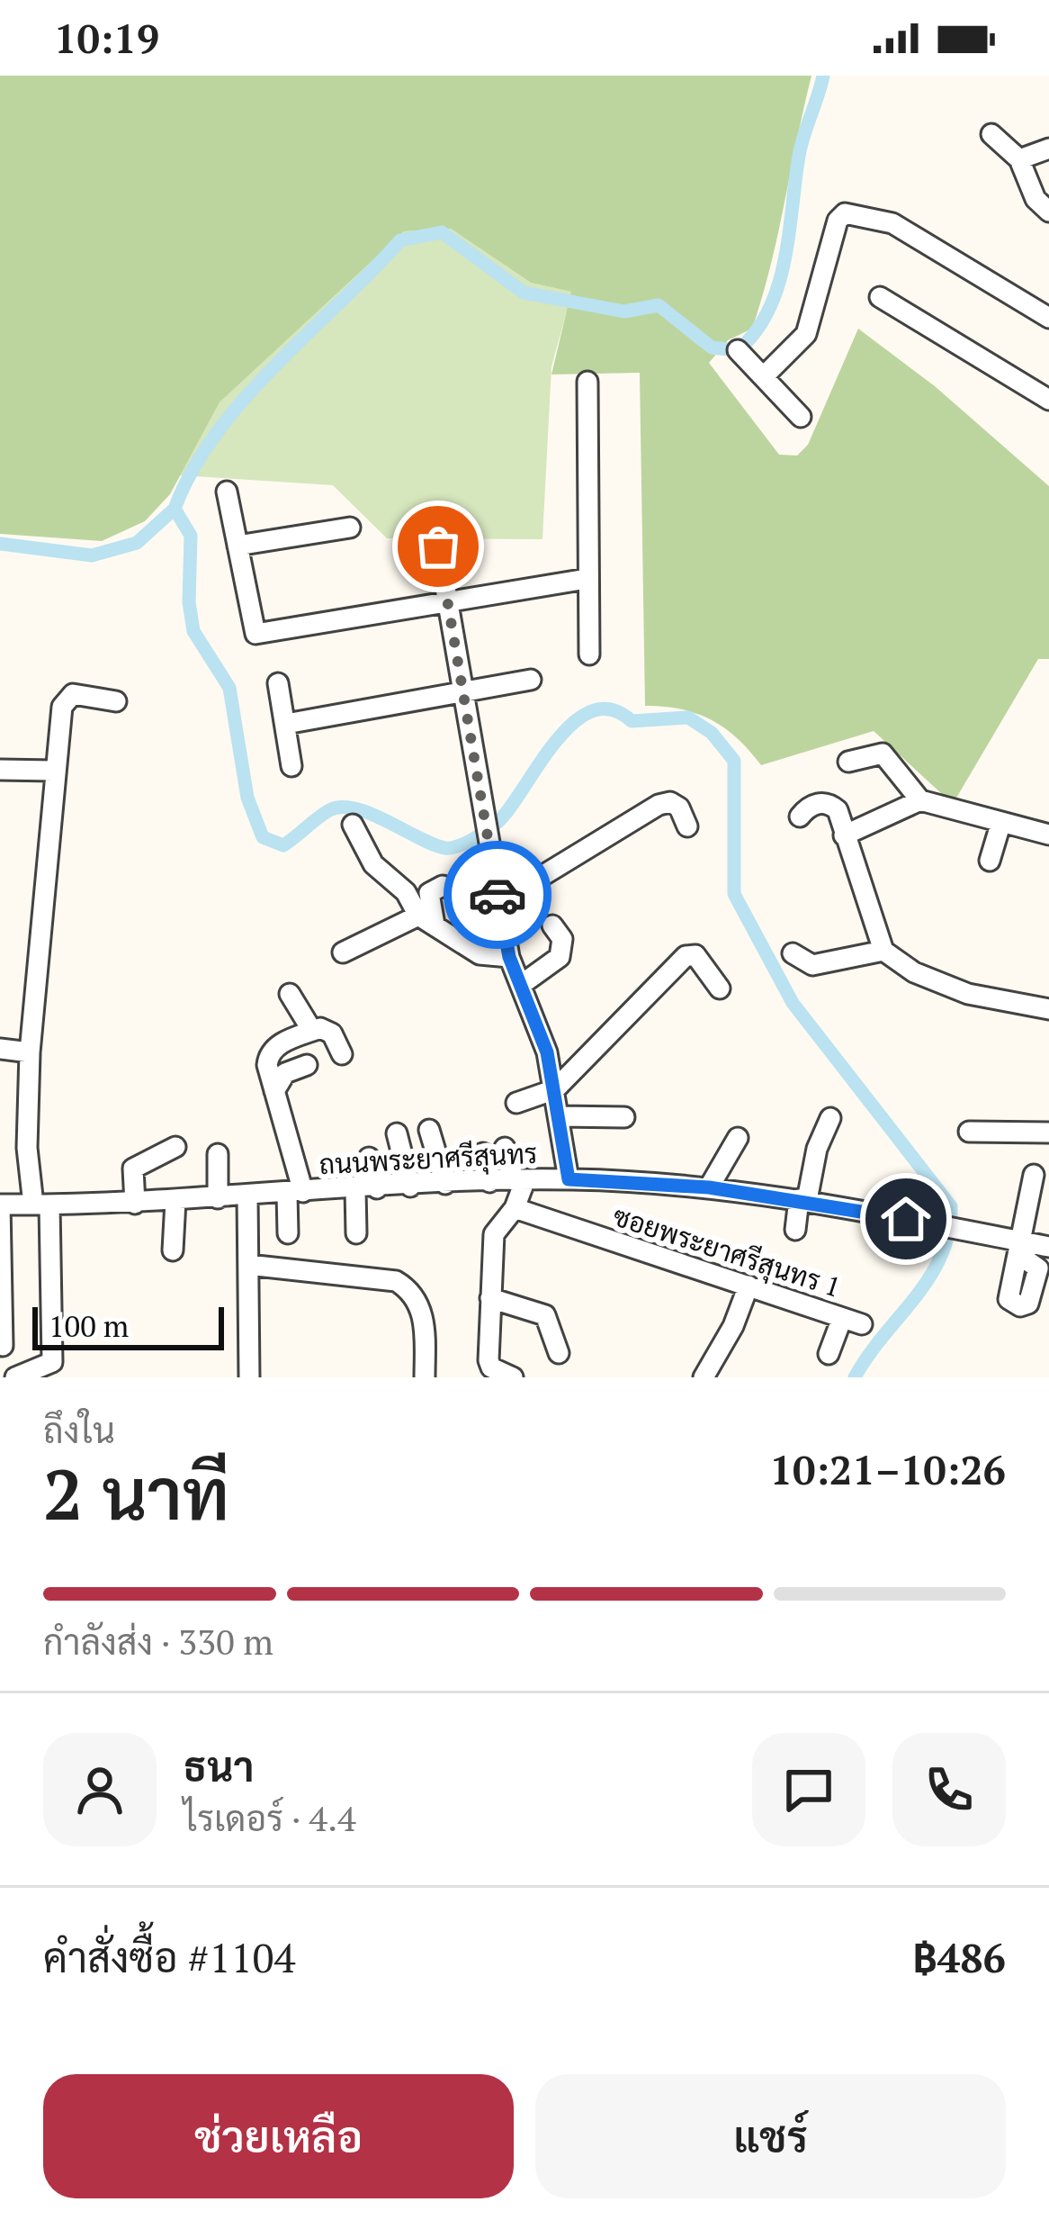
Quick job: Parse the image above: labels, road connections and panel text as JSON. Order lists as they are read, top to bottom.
{
  "streets": {
    "street": ["ถนนพระยาศรีสุนทร", "ซอยพระยาศรีสุนทร 1"]
  },
  "scale_bar": "100 m",
  "page": {
    "status": "10:19",
    "scale": "100 m",
    "heading": ["2 นาที", "ถึงใน", "10:21–10:26"],
    "panel": [
      "ธนา",
      "ไรเดอร์ · 4.4",
      "คำสั่งซื้อ #1104",
      "฿486"
    ],
    "bar": "กำลังส่ง · 330 m",
    "buttons": ["ช่วยเหลือ", "แชร์"]
  }
}
